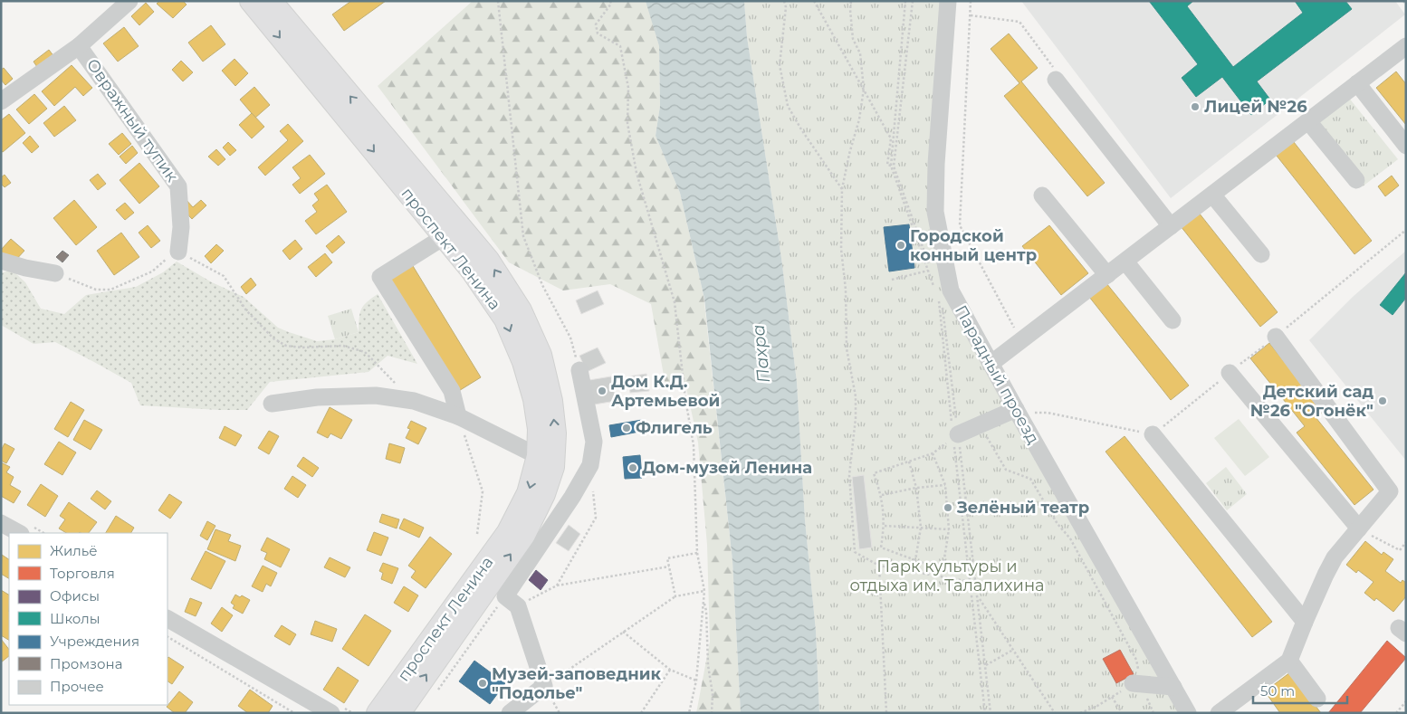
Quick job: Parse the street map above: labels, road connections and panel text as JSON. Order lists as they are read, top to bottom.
{
  "streets": {
    "main road": ["проспект Ленина"],
    "street": ["Овражный тупик", "Парадный проезд"]
  },
  "water": ["Пахра"],
  "parks": ["Парк культуры и отдыха им. Талалихина"],
  "places": [
    "Лицей №26",
    "Городской конный центр",
    "Дом К.Д. Артемьевой",
    "Детский сад №26 \"Огонёк\"",
    "Флигель",
    "Дом-музей Ленина",
    "Зелёный театр",
    "Музей-заповедник \"Подолье\""
  ],
  "legend": [
    "Жильё",
    "Торговля",
    "Офисы",
    "Школы",
    "Учреждения",
    "Промзона",
    "Прочее"
  ],
  "scale_bar": "50 m"
}
